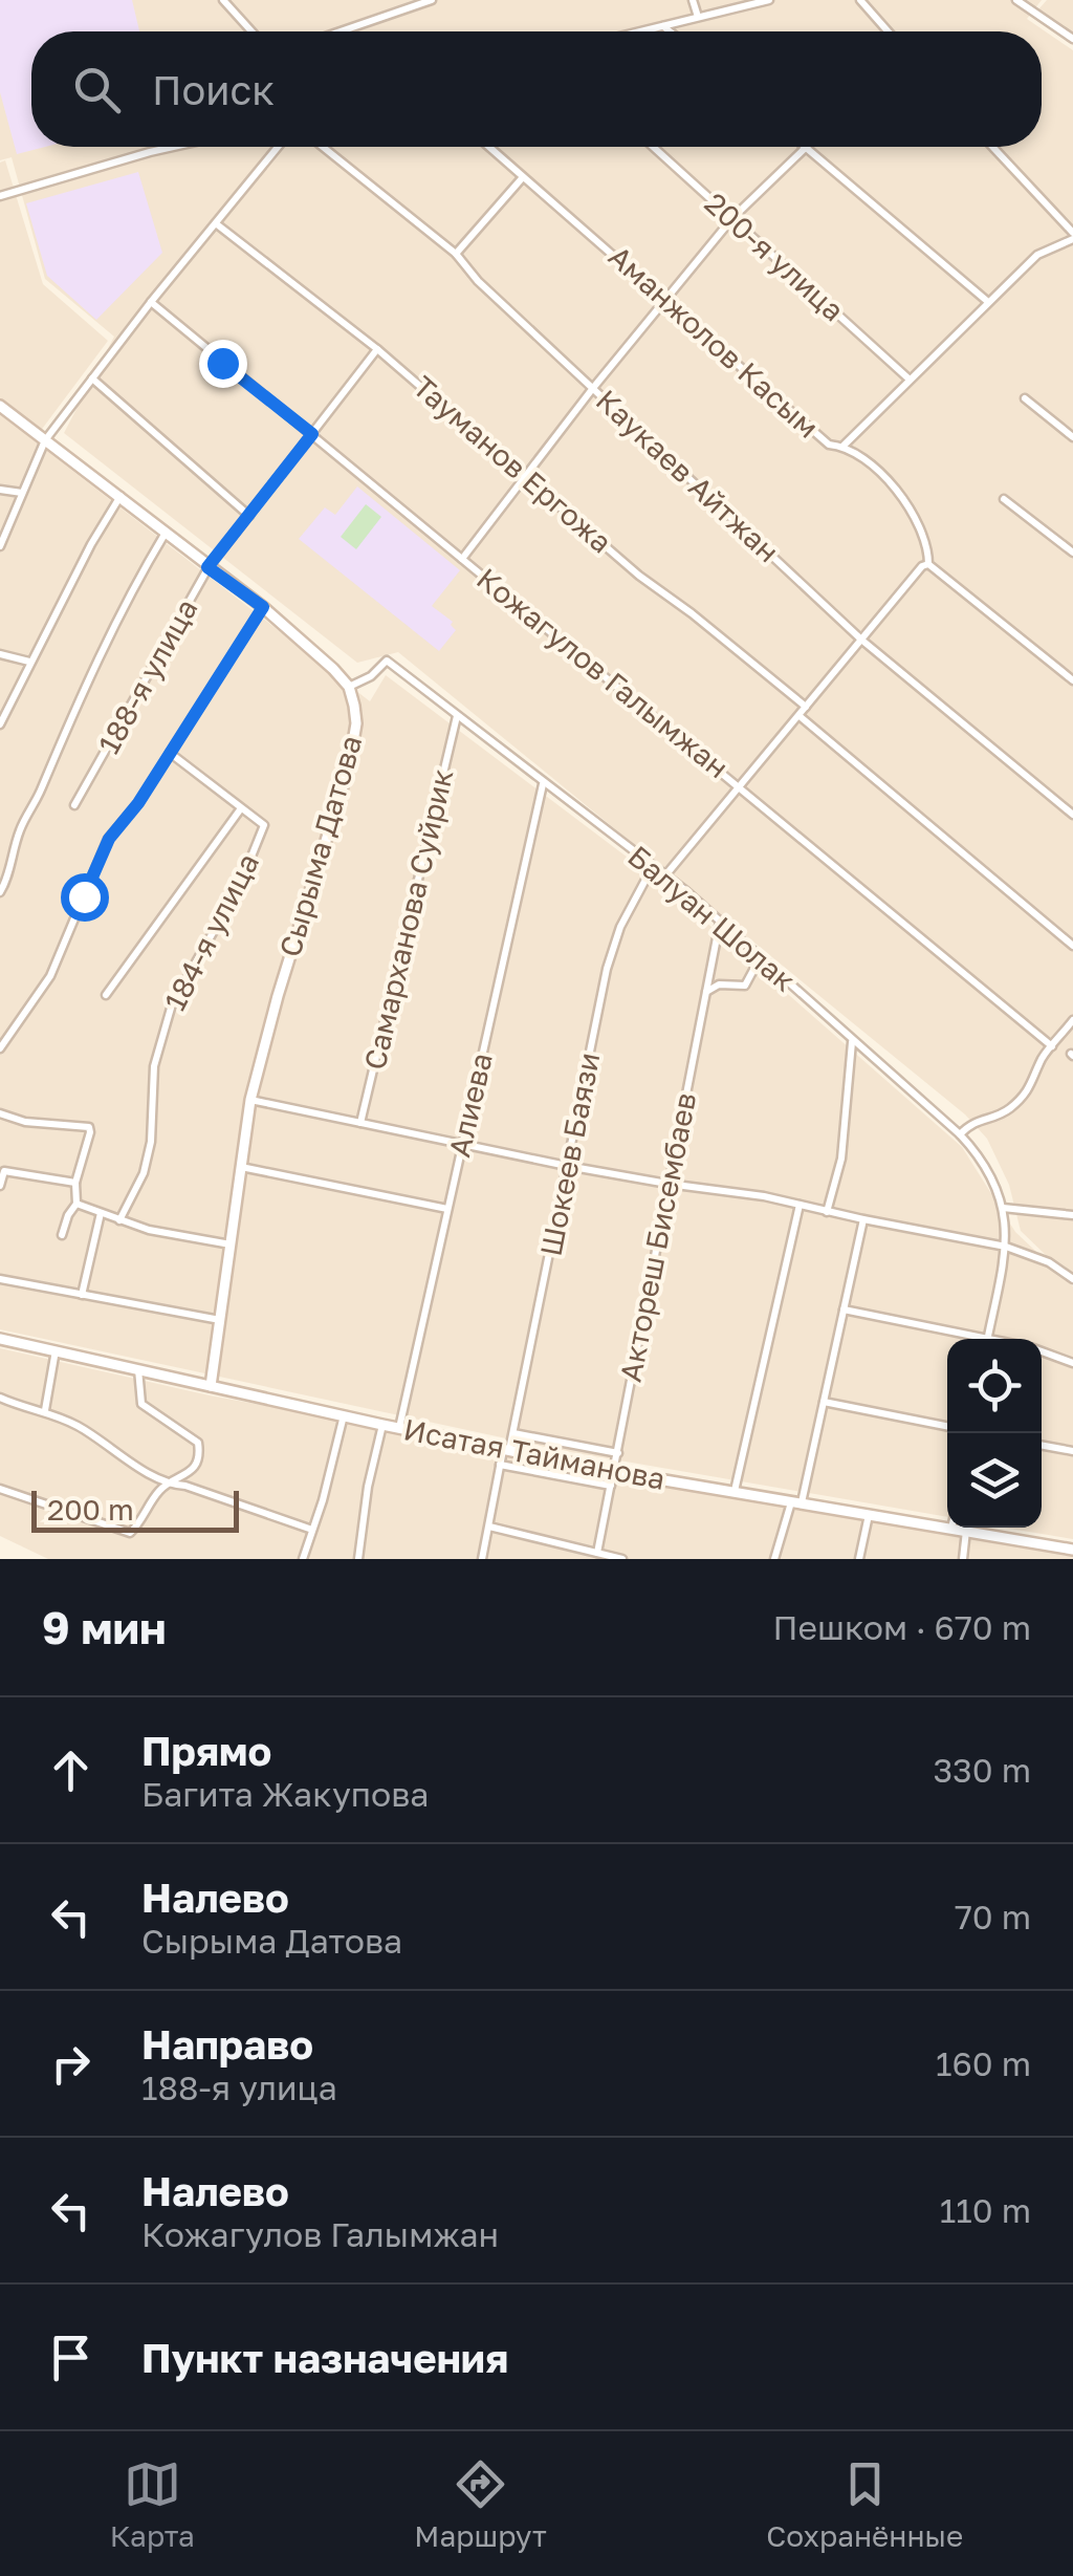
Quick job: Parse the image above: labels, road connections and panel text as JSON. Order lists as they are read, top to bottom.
{
  "streets": {
    "street": [
      "200-я улица",
      "Аманжолов Касым",
      "Тауманов Ергожа",
      "Каукаев Айтжан",
      "Кожагулов Галымжан",
      "188-я улица",
      "Сырыма Датова",
      "Балуан Шолак",
      "Самарханова Суйрик",
      "184-я улица",
      "Алиева",
      "Шокеев Баязи",
      "Актореш Бисембаев",
      "Исатая Тайманова"
    ]
  },
  "crossings": [
    ["Тауманов Ергожа", "188-я улица"],
    ["Кожагулов Галымжан", "188-я улица"],
    ["Сырыма Датова", "Балуан Шолак"],
    ["Сырыма Датова", "Исатая Тайманова"],
    ["Балуан Шолак", "Самарханова Суйрик"],
    ["Балуан Шолак", "Алиева"],
    ["Балуан Шолак", "Шокеев Баязи"],
    ["Балуан Шолак", "Актореш Бисембаев"],
    ["Алиева", "Исатая Тайманова"],
    ["Шокеев Баязи", "Исатая Тайманова"],
    ["Актореш Бисембаев", "Исатая Тайманова"]
  ],
  "scale_bar": "200 m",
  "page": {
    "search": "Поиск",
    "scale": "200 m",
    "heading": ["9 мин", "Пешком · 670 m"],
    "list": [
      ["Прямо", "Багита Жакупова", "330 m"],
      ["Налево", "Сырыма Датова", "70 m"],
      ["Направо", "188-я улица", "160 m"],
      ["Налево", "Кожагулов Галымжан", "110 m"],
      "Пункт назначения"
    ],
    "nav": ["Карта", "Маршрут", "Сохранённые"]
  }
}
